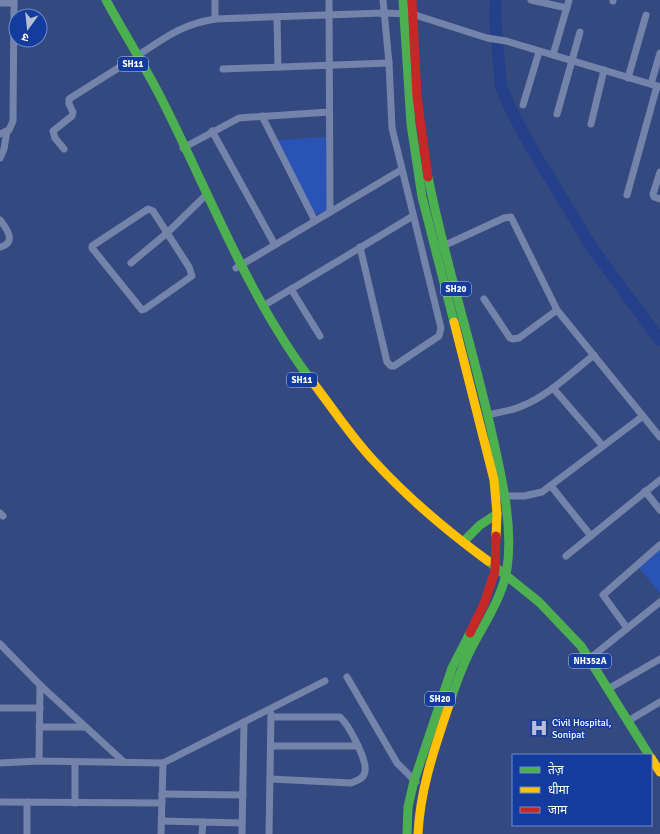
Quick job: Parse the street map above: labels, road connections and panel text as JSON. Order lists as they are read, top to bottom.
{
  "streets": {
    "main road": ["SH11", "SH20", "NH352A"]
  },
  "crossings": [
    ["SH11", "SH20"],
    ["SH11", "NH352A"],
    ["SH20", "NH352A"]
  ],
  "places": {
    "hospital": ["Civil Hospital, Sonipat"]
  },
  "legend": ["तेज़", "धीमा", "जाम"],
  "north": "bottom"
}
